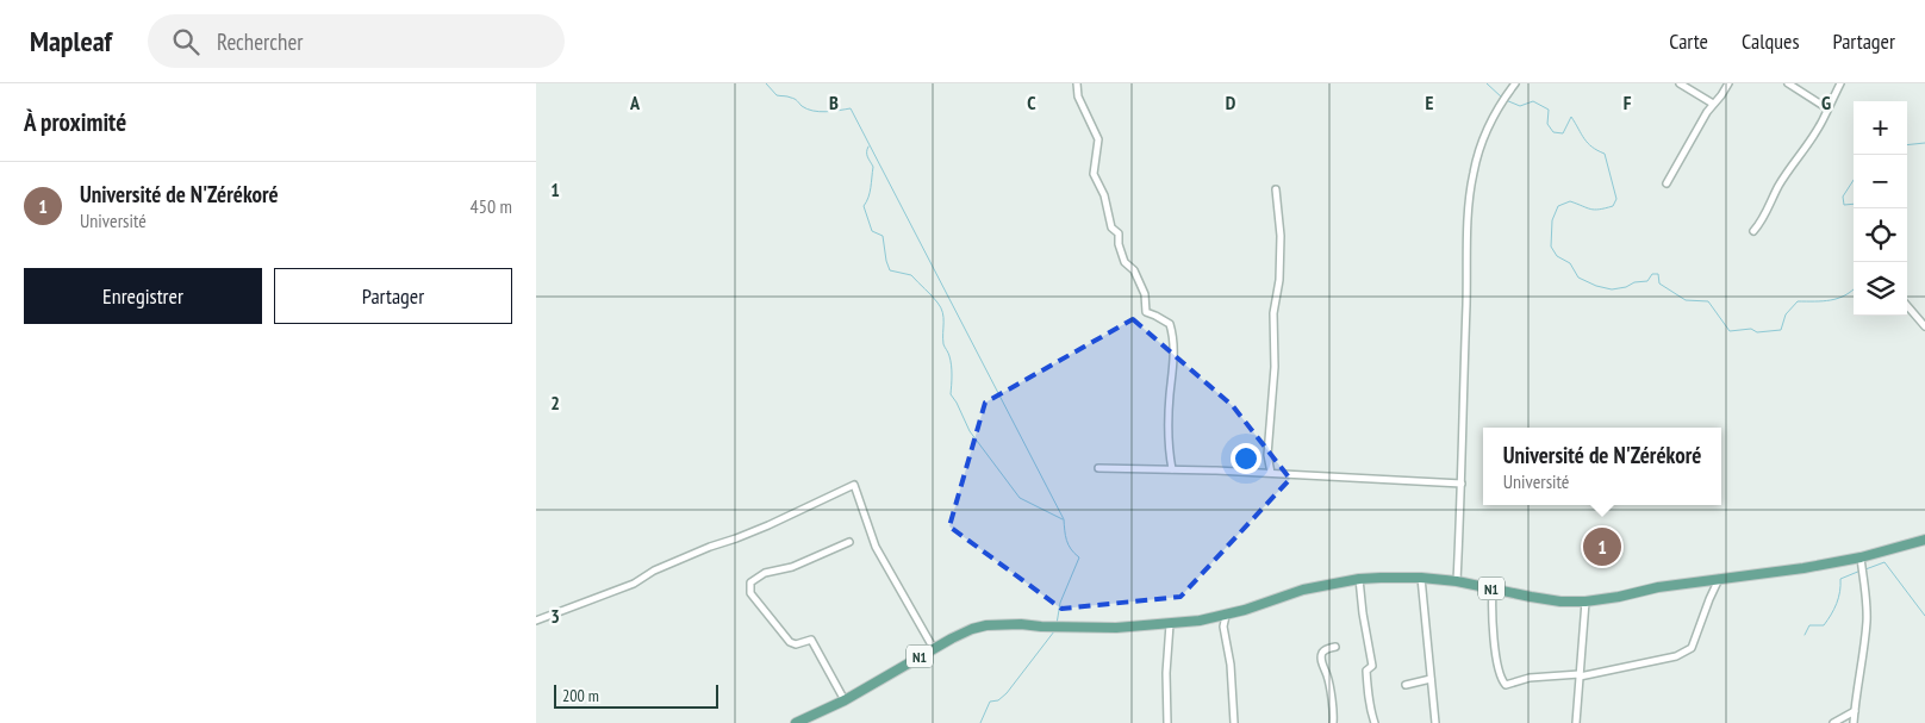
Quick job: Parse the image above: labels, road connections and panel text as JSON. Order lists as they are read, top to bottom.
{
  "streets": {
    "main road": ["N1"]
  },
  "scale_bar": "200 m",
  "page": {
    "header": "Mapleaf",
    "search": "Rechercher",
    "nav": ["Carte", "Calques", "Partager"],
    "heading": "À proximité",
    "map_buttons": ["+", "−"],
    "list": [
      {
        "mark": "1",
        "name": "Université de N'Zérékoré",
        "note": "Université",
        "value": "450 m"
      }
    ],
    "buttons": ["Enregistrer", "Partager"],
    "popup": ["Université de N'Zérékoré", "Université"],
    "pins": "1",
    "scale": "200 m"
  },
  "grid": {
    "columns": [
      "A",
      "B",
      "C",
      "D",
      "E",
      "F",
      "G"
    ],
    "rows": ["1", "2", "3"]
  }
}
